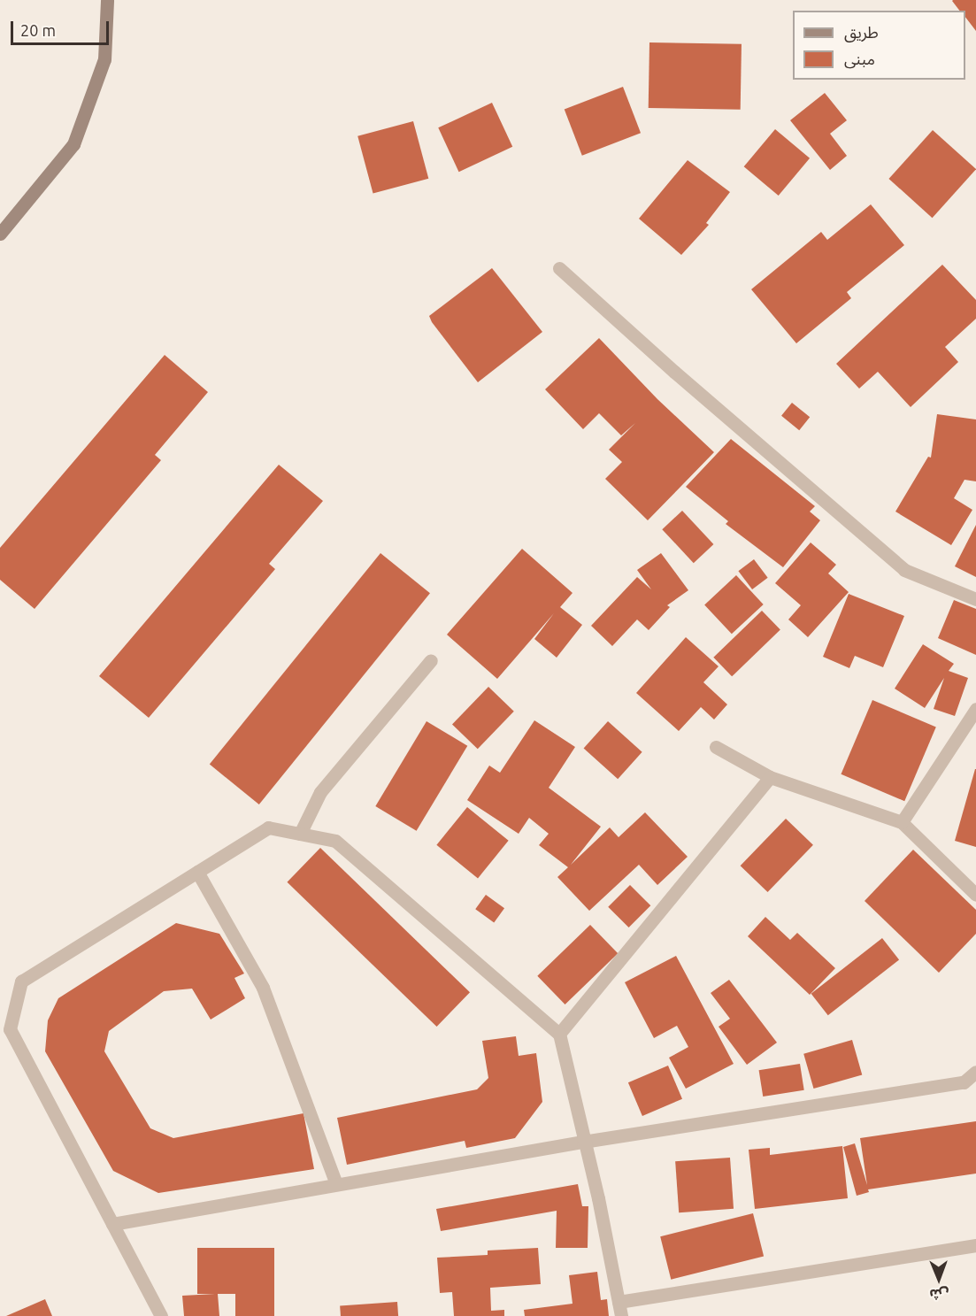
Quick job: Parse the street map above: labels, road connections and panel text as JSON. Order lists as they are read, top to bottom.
{
  "legend": ["طريق", "مبنى"],
  "scale_bar": "20 m",
  "north": "bottom"
}
